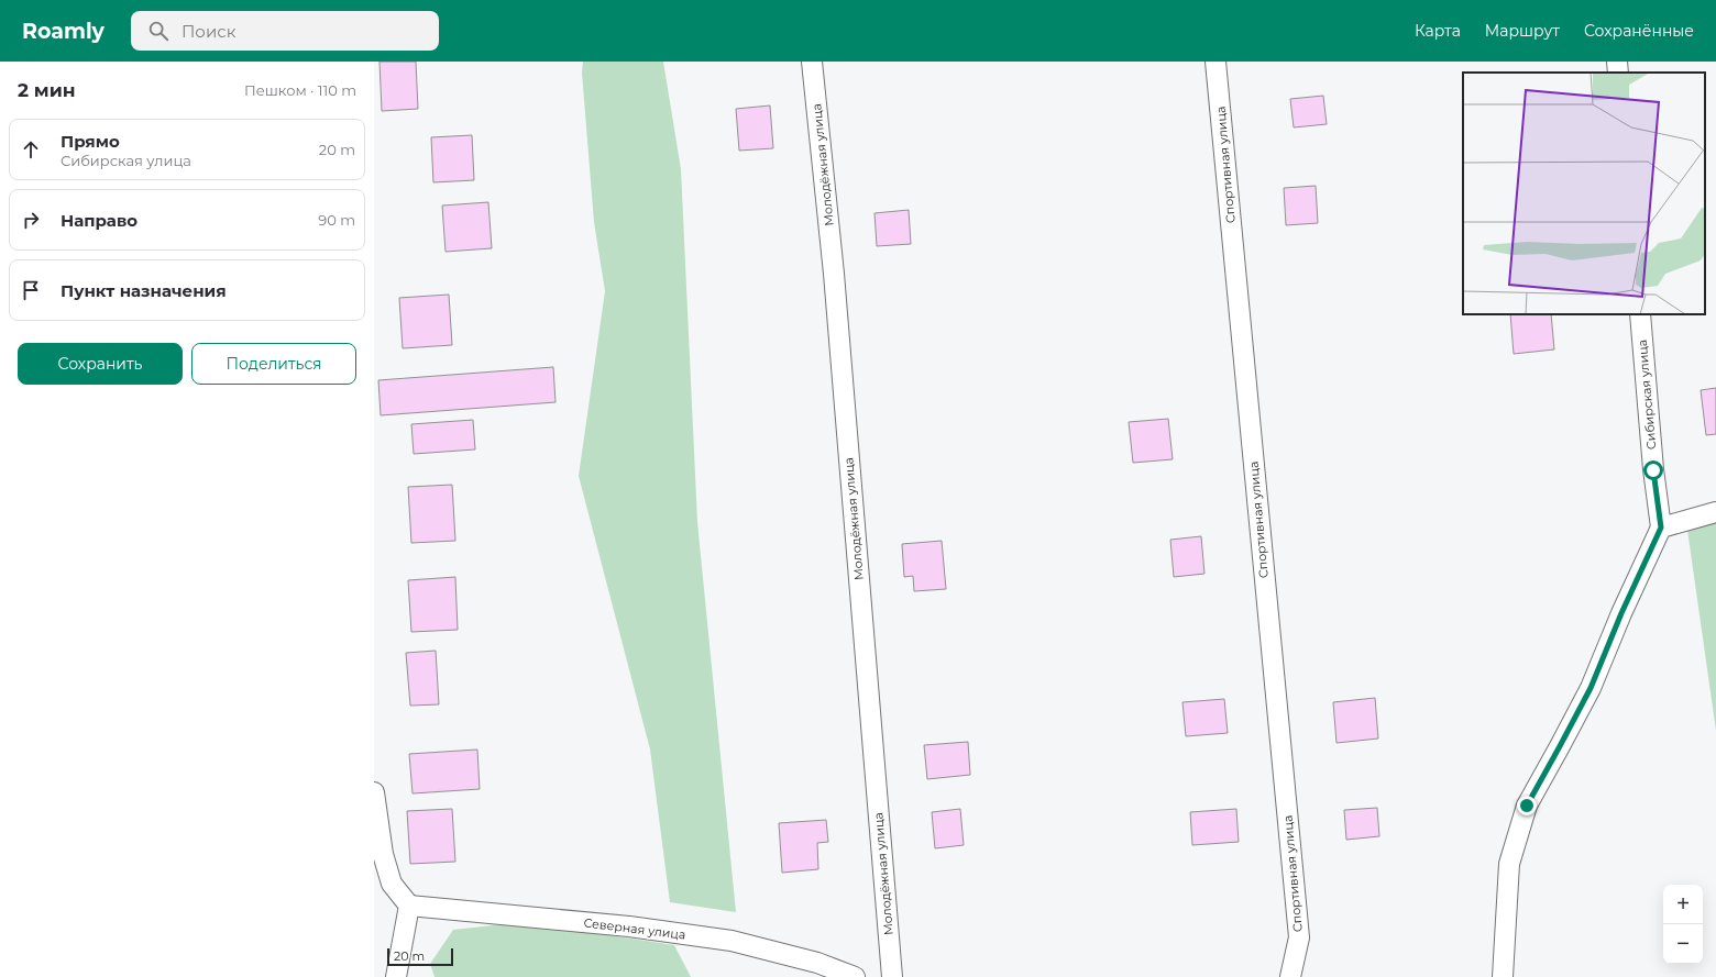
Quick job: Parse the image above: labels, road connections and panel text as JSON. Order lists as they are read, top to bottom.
{
  "streets": {
    "street": [
      "Молодёжная улица",
      "Спортивная улица",
      "Сибирская улица",
      "Северная улица"
    ]
  },
  "scale_bar": "20 m",
  "page": {
    "header": "Roamly",
    "search": "Поиск",
    "nav": ["Карта", "Маршрут", "Сохранённые"],
    "heading": ["2 мин", "Пешком · 110 m"],
    "list": [
      ["Прямо", "Сибирская улица", "20 m"],
      ["Направо", "90 m"],
      "Пункт назначения"
    ],
    "buttons": ["Сохранить", "Поделиться"],
    "map_buttons": ["+", "−"],
    "scale": "20 m"
  }
}
